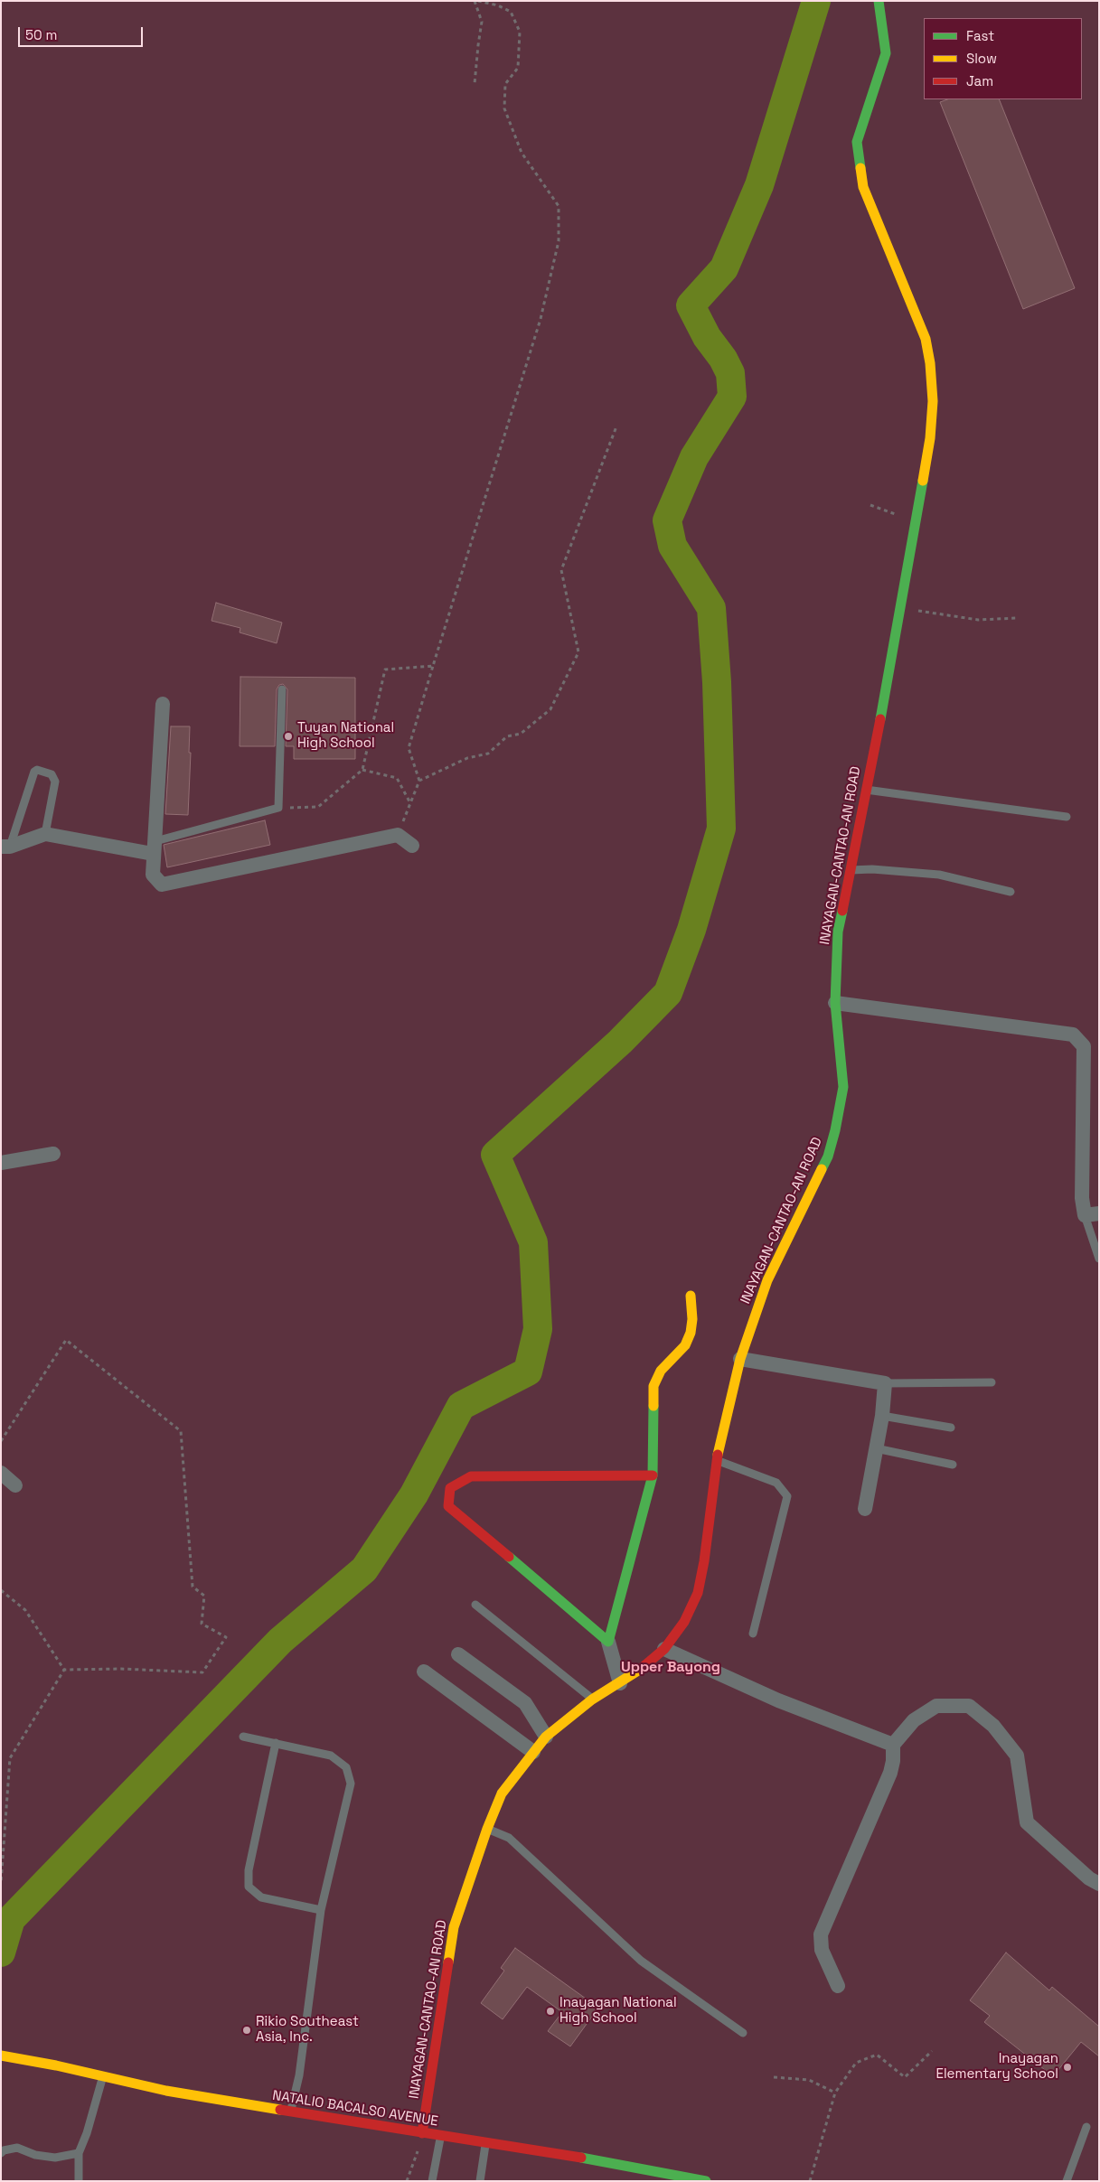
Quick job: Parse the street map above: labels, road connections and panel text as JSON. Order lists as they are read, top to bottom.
{
  "streets": {
    "main road": ["INAYAGAN-CANTAO-AN ROAD", "NATALIO BACALSO AVENUE"]
  },
  "crossings": [
    ["INAYAGAN-CANTAO-AN ROAD", "NATALIO BACALSO AVENUE"]
  ],
  "districts": ["Upper Bayong"],
  "places": [
    "Tuyan National High School",
    "Inayagan National High School",
    "Rikio Southeast Asia, Inc.",
    "Inayagan Elementary School"
  ],
  "legend": ["Fast", "Slow", "Jam"],
  "scale_bar": "50 m"
}
